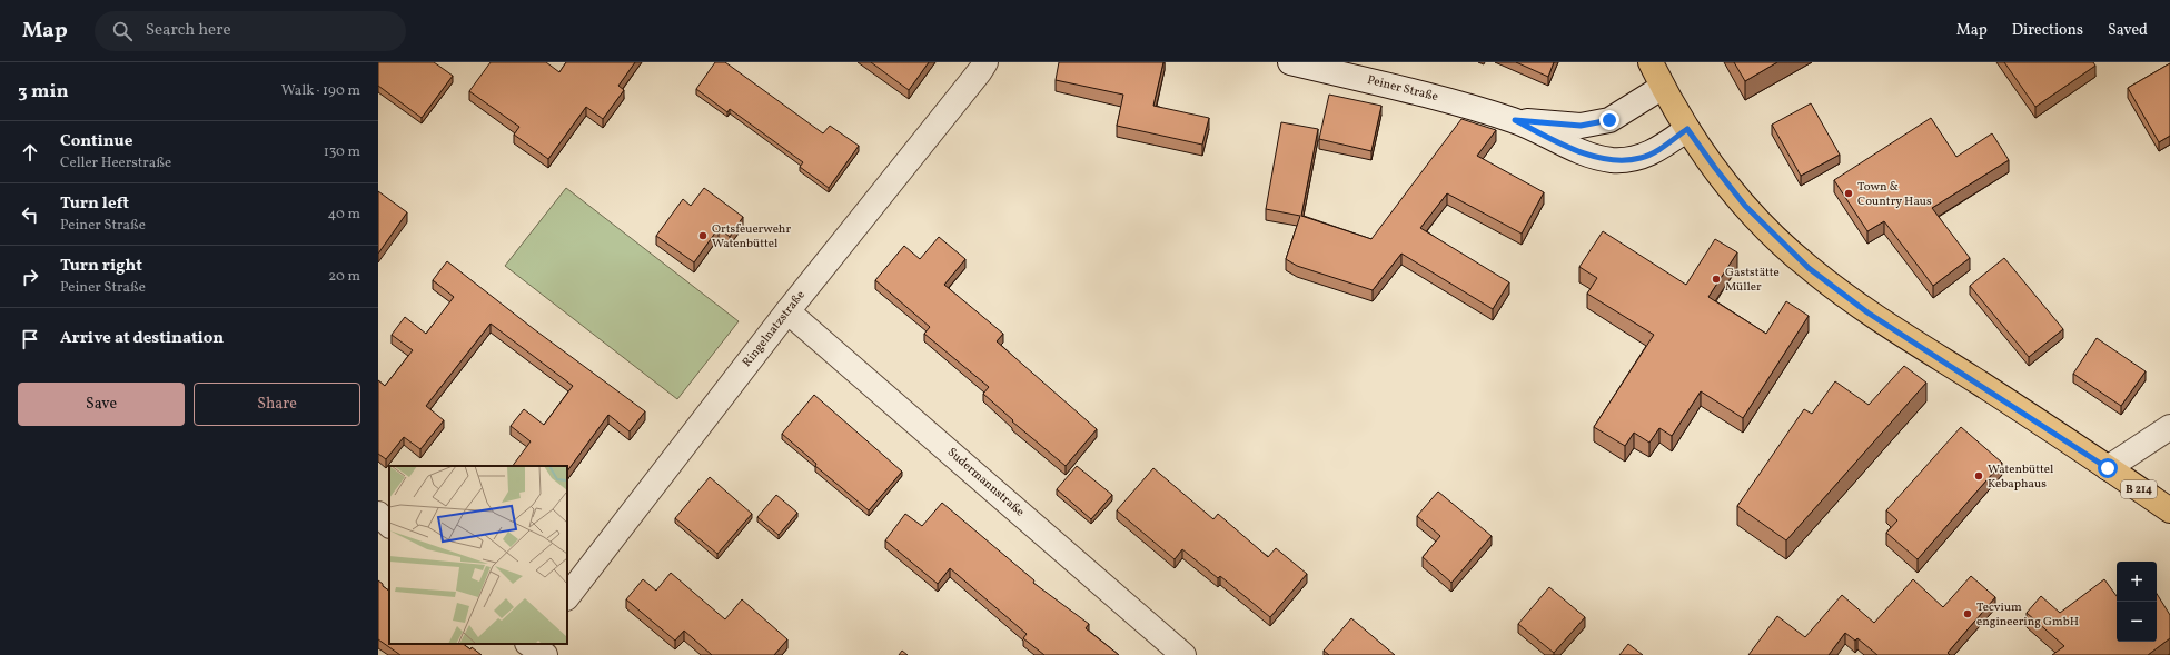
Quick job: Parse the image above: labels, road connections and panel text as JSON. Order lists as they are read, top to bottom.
{
  "streets": {
    "main road": ["B 214"],
    "street": ["Peiner Straße", "Ringelnatzstraße", "Sudermannstraße"]
  },
  "crossings": [
    ["Peiner Straße", "B 214"],
    ["Ringelnatzstraße", "Sudermannstraße"]
  ],
  "places": [
    "Town & Country Haus",
    "Ortsfeuerwehr Watenbüttel",
    "Gaststätte Müller",
    "Watenbüttel Kebaphaus",
    "Tecvium engineering GmbH"
  ],
  "page": {
    "header": "Map",
    "search": "Search here",
    "nav": ["Map", "Directions", "Saved"],
    "heading": ["3 min", "Walk · 190 m"],
    "list": [
      ["Continue", "Celler Heerstraße", "130 m"],
      ["Turn left", "Peiner Straße", "40 m"],
      ["Turn right", "Peiner Straße", "20 m"],
      "Arrive at destination"
    ],
    "buttons": ["Save", "Share"],
    "map_buttons": ["+", "−"]
  }
}
